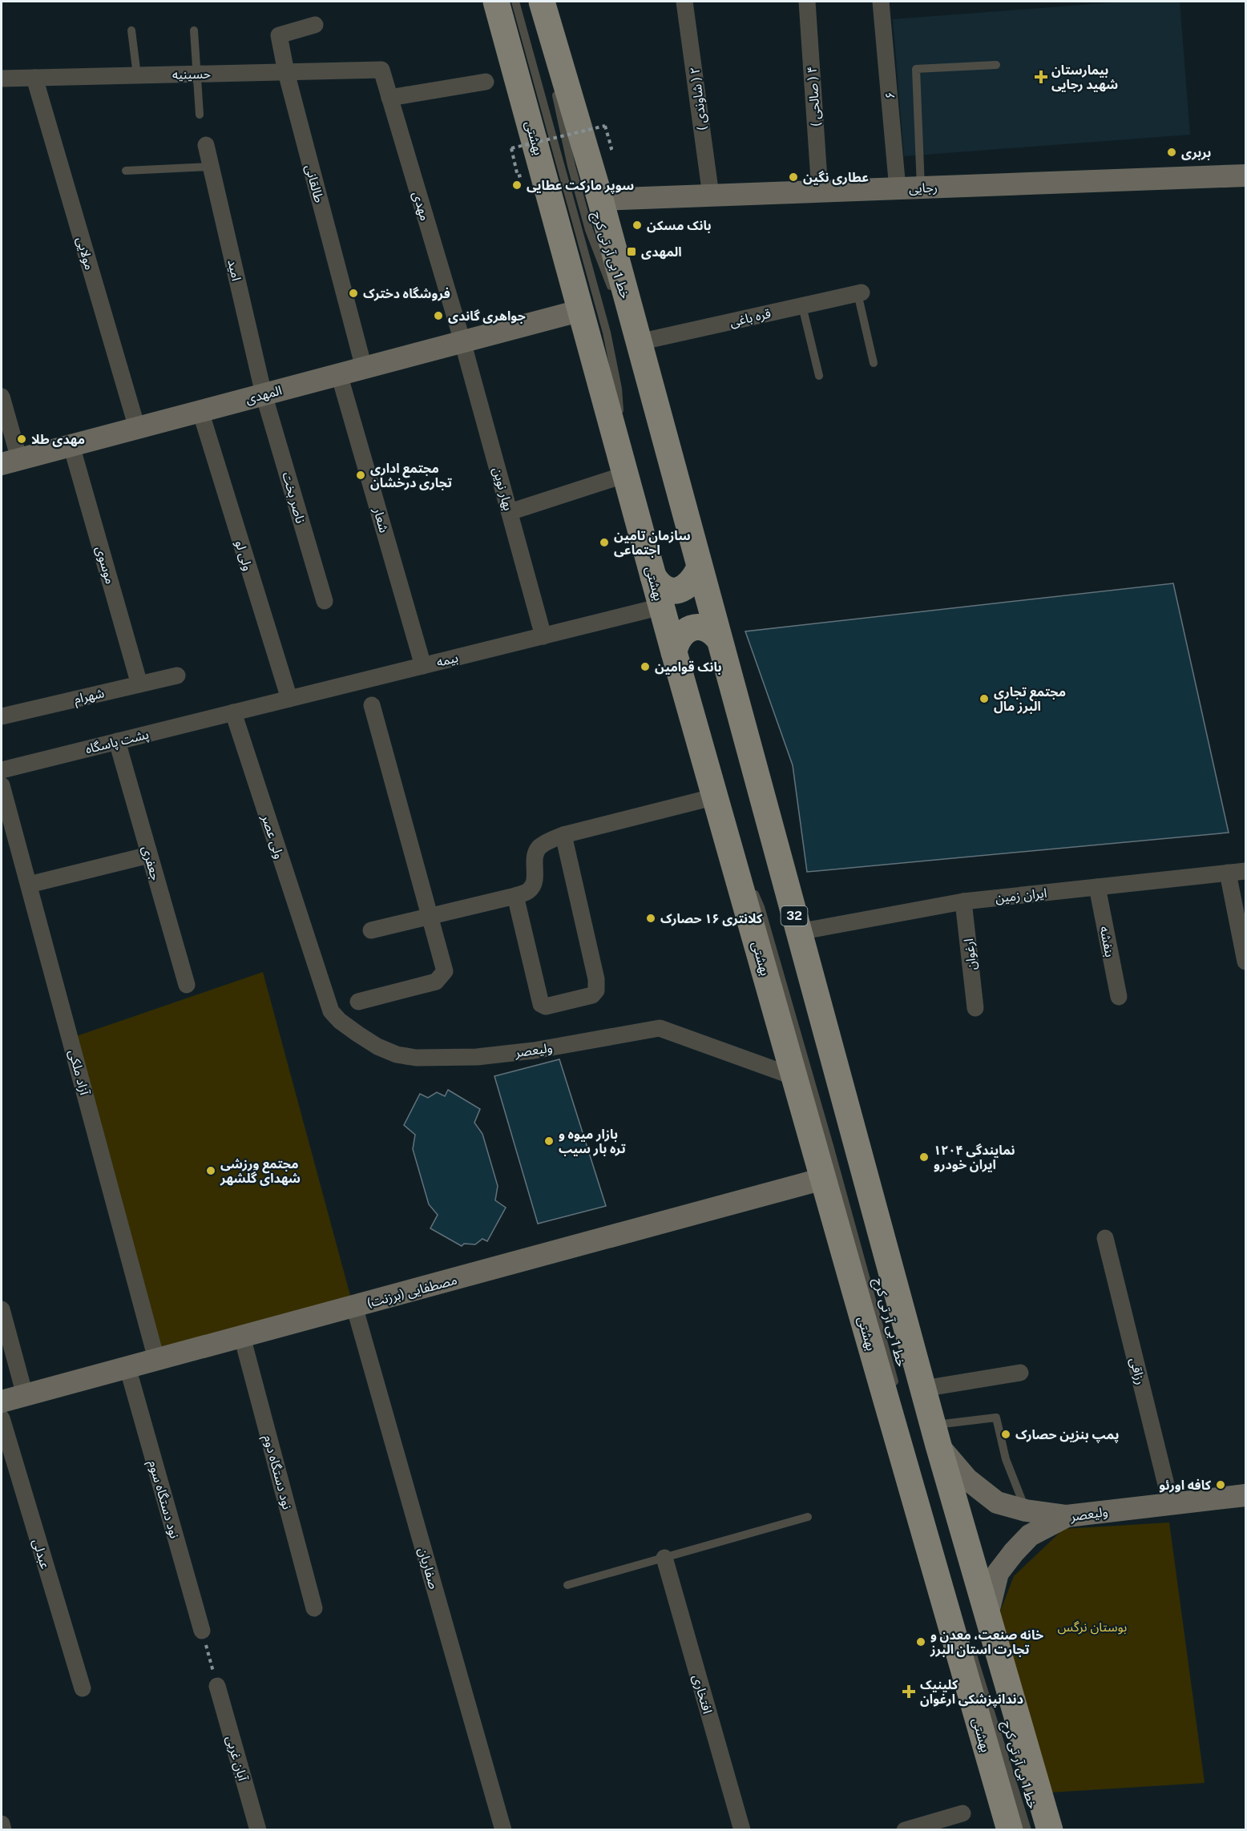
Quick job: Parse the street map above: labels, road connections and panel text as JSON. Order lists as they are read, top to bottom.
{
  "streets": {
    "main road": ["بهشتی", "32"],
    "street": [
      "حسینیه",
      "۶",
      "( صالحی ) ۴",
      "( شاوندی ) ۲",
      "طالقانی",
      "رجایی",
      "مهدی",
      "مولایی",
      "امید",
      "قره باغی",
      "المهدی",
      "بهار نوین",
      "ناصر بخت",
      "شعار",
      "ولی لو",
      "موسوی",
      "بیمه",
      "شهرام",
      "پشت پاسگاه",
      "ولی عصر",
      "جعفری",
      "ایران زمین",
      "بنفشه",
      "ارغوان",
      "ولیعصر",
      "آزاد ملکی",
      "مصطفایی (برزنت)",
      "رزاقی",
      "نود دستگاه دوم",
      "نود دستگاه سوم",
      "عبدلی",
      "صفاریان",
      "افتخاری",
      "آبان غربی"
    ],
    "lane": ["خط 1 بی آر تی کرج"]
  },
  "crossings": [
    ["حسینیه", "طالقانی"],
    ["حسینیه", "مهدی"],
    ["حسینیه", "مولایی"],
    ["۶", "رجایی"],
    ["( صالحی ) ۴", "رجایی"],
    ["( شاوندی ) ۲", "رجایی"],
    ["بهشتی", "خط 1 بی آر تی کرج"],
    ["بهشتی", "المهدی"],
    ["بهشتی", "بیمه"],
    ["بهشتی", "ولیعصر"],
    ["بهشتی", "مصطفایی (برزنت)"],
    ["طالقانی", "المهدی"],
    ["رجایی", "32"],
    ["مهدی", "المهدی"],
    ["مهدی", "بهار نوین"],
    ["مولایی", "المهدی"],
    ["خط 1 بی آر تی کرج", "32"],
    ["خط 1 بی آر تی کرج", "ولیعصر"],
    ["امید", "المهدی"],
    ["امید", "ناصر بخت"],
    ["قره باغی", "32"],
    ["المهدی", "بهار نوین"],
    ["المهدی", "ناصر بخت"],
    ["المهدی", "شعار"],
    ["المهدی", "ولی لو"],
    ["المهدی", "موسوی"],
    ["بهار نوین", "بیمه"],
    ["شعار", "بیمه"],
    ["ولی لو", "بیمه"],
    ["موسوی", "شهرام"],
    ["بیمه", "پشت پاسگاه"],
    ["بیمه", "ولی عصر"],
    ["پشت پاسگاه", "ولی عصر"],
    ["پشت پاسگاه", "جعفری"],
    ["ولی عصر", "ولیعصر"],
    ["ایران زمین", "32"],
    ["ایران زمین", "بنفشه"],
    ["ایران زمین", "ارغوان"],
    ["32", "ولیعصر"],
    ["ولیعصر", "رزاقی"],
    ["آزاد ملکی", "مصطفایی (برزنت)"],
    ["مصطفایی (برزنت)", "نود دستگاه دوم"],
    ["مصطفایی (برزنت)", "نود دستگاه سوم"],
    ["مصطفایی (برزنت)", "صفاریان"]
  ],
  "parks": ["بوستان نرگس"],
  "places": {
    "health": ["بیمارستان شهید رجایی", "کلینیک دندانپزشکی ارغوان"],
    "other": [
      "بربری",
      "عطاری نگین",
      "سوپر مارکت عطایی",
      "بانک مسکن",
      "فروشگاه دخترک",
      "جواهری گاندی",
      "مهدی طلا",
      "مجتمع اداری تجاری درخشان",
      "سازمان تامین اجتماعی",
      "بانک قوامین",
      "مجتمع تجاری البرز مال",
      "کلانتری ۱۶ حصارک",
      "بازار میوه و تره بار سیب",
      "۱۲۰۴ نمایندگی ایران خودرو",
      "مجتمع ورزشی شهدای گلشهر",
      "پمپ بنزین حصارک",
      "کافه اورئو",
      "خانه صنعت، معدن و تجارت استان البرز"
    ],
    "transit": ["المهدی"]
  }
}
